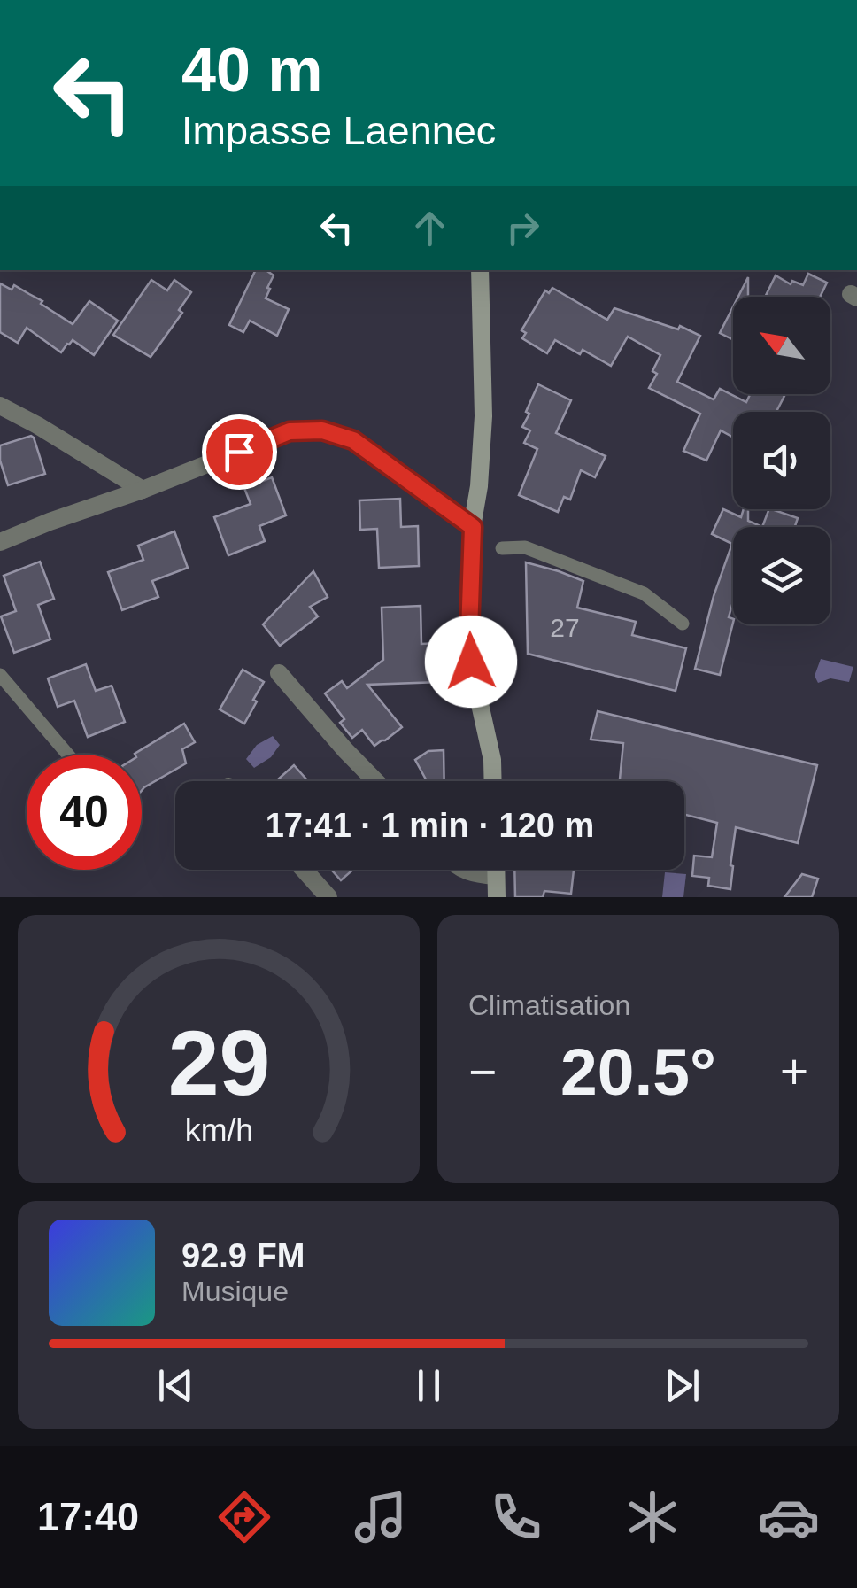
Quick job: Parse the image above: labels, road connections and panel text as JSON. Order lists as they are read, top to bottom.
{
  "house_numbers": ["27"],
  "north": "top left",
  "page": {
    "turn": ["40 m", "Impasse Laennec"],
    "limit": "40",
    "trip": "17:41 · 1 min · 120 m",
    "tile": "Climatisation",
    "heat": ["−", "20.5°", "+"],
    "song": ["92.9 FM", "Musique"],
    "tabs": "17:40",
    "gauge": ["29", "km/h"]
  }
}
